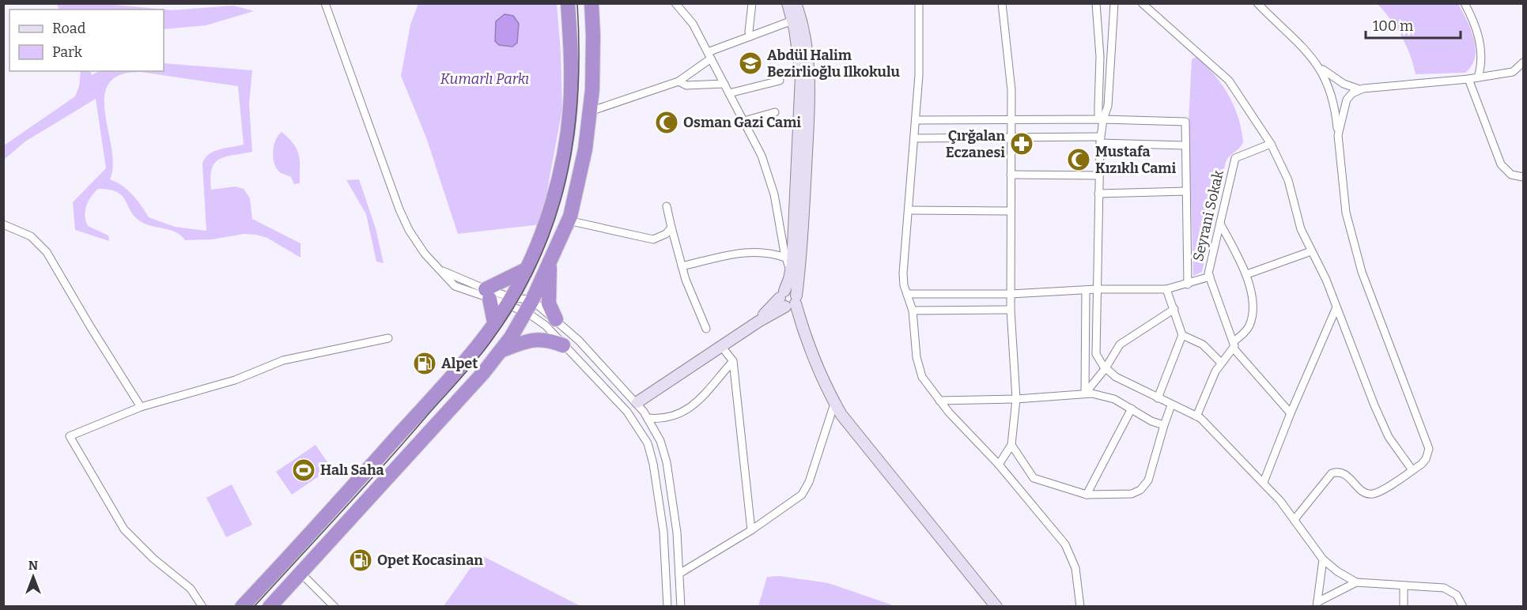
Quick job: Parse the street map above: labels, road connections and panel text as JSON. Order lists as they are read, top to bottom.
{
  "streets": {
    "street": ["Seyrani Sokak"]
  },
  "parks": ["Kumarlı Parkı"],
  "places": {
    "school or university": ["Abdül Halim Bezirlioğlu Ilkokulu"],
    "mosque": ["Osman Gazi Cami", "Mustafa Kızıklı Cami"],
    "pharmacy": ["Çırğalan Eczanesi"],
    "fuel station": ["Alpet", "Opet Kocasinan"],
    "sports": ["Halı Saha"]
  },
  "legend": ["Road", "Park"],
  "scale_bar": "100 m",
  "north": "top"
}
